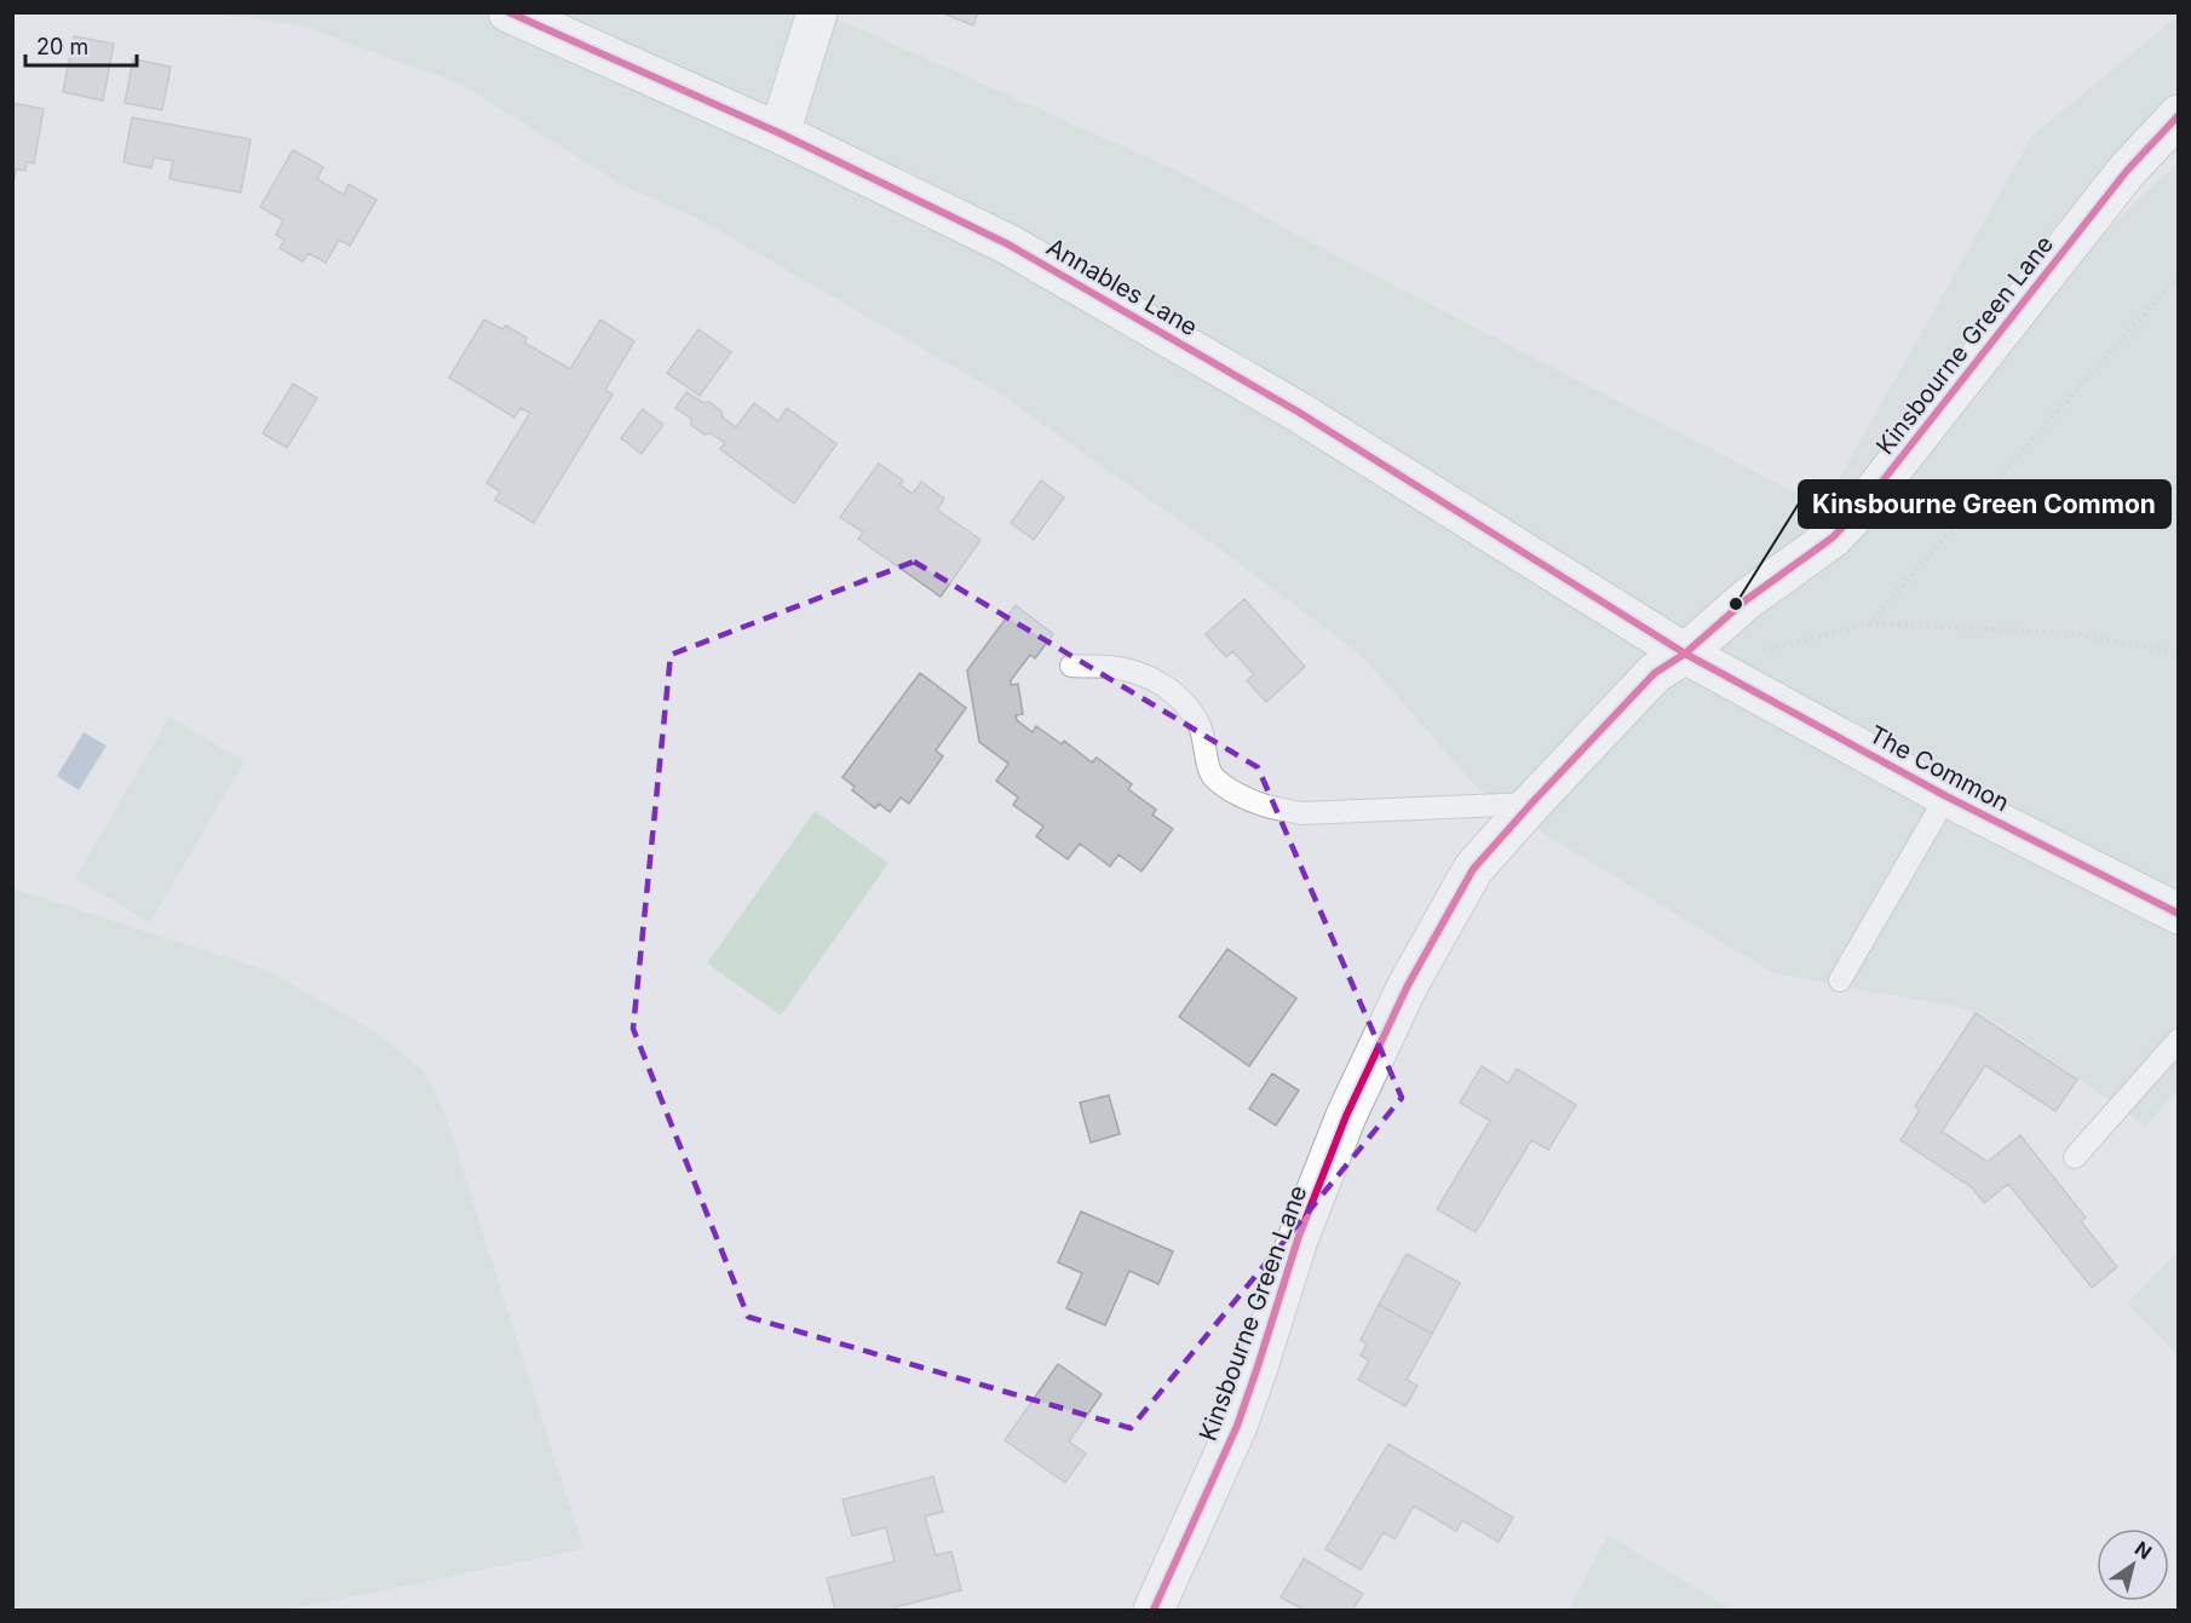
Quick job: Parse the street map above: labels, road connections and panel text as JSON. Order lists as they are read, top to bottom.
{
  "streets": {
    "street": ["Annables Lane", "Kinsbourne Green Lane", "The Common"]
  },
  "crossings": [
    ["Annables Lane", "Kinsbourne Green Lane"],
    ["Annables Lane", "The Common"],
    ["Kinsbourne Green Lane", "The Common"]
  ],
  "places": ["Kinsbourne Green Common"],
  "scale_bar": "20 m",
  "north": "top right"
}
